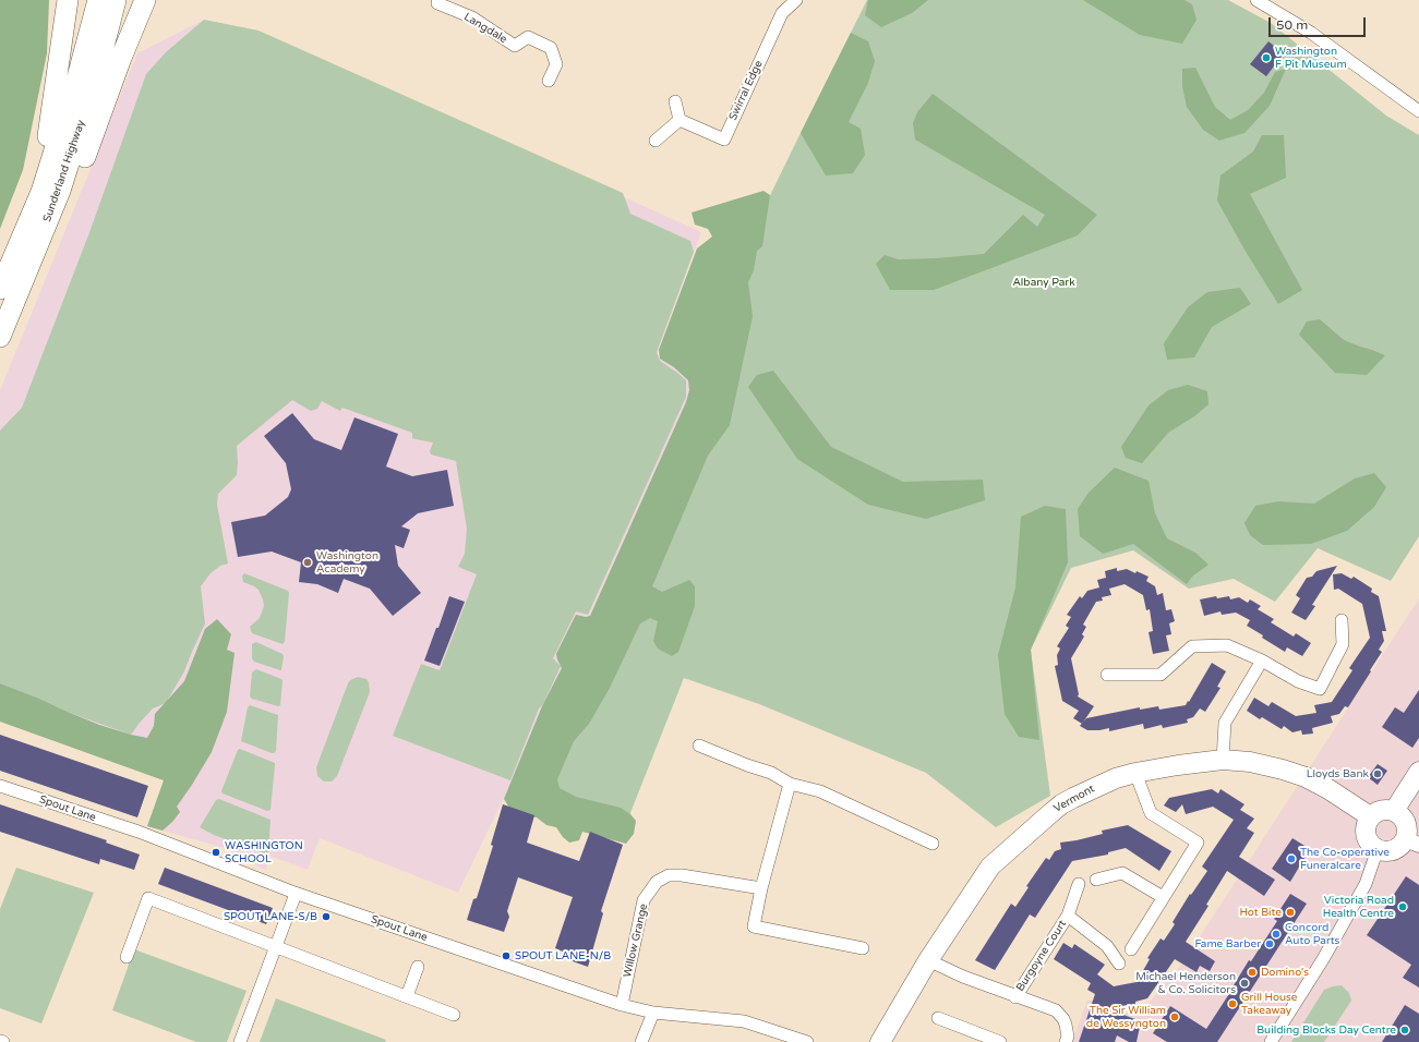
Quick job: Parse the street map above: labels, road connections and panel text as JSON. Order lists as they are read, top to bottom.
{
  "streets": {
    "highway": ["Sunderland Highway"],
    "main road": ["Vermont"],
    "street": [
      "Langdale",
      "Swirral Edge",
      "Spout Lane",
      "Willow Grange",
      "Burgoyne Court"
    ]
  },
  "crossings": [
    ["Spout Lane", "Willow Grange"]
  ],
  "parks": ["Albany Park"],
  "places": [
    "Washington F Pit Museum",
    "Washington Academy",
    "Lloyds Bank",
    "WASHINGTON SCHOOL",
    "The Co-operative Funeralcare",
    "Victoria Road Health Centre",
    "Hot Bite",
    "SPOUT LANE-S/B",
    "Concord Auto Parts",
    "Fame Barber",
    "SPOUT LANE-N/B",
    "Domino's",
    "Michael Henderson & Co. Solicitors",
    "Grill House Takeaway",
    "The Sir William de Wessyngton",
    "Building Blocks Day Centre"
  ],
  "scale_bar": "50 m"
}
